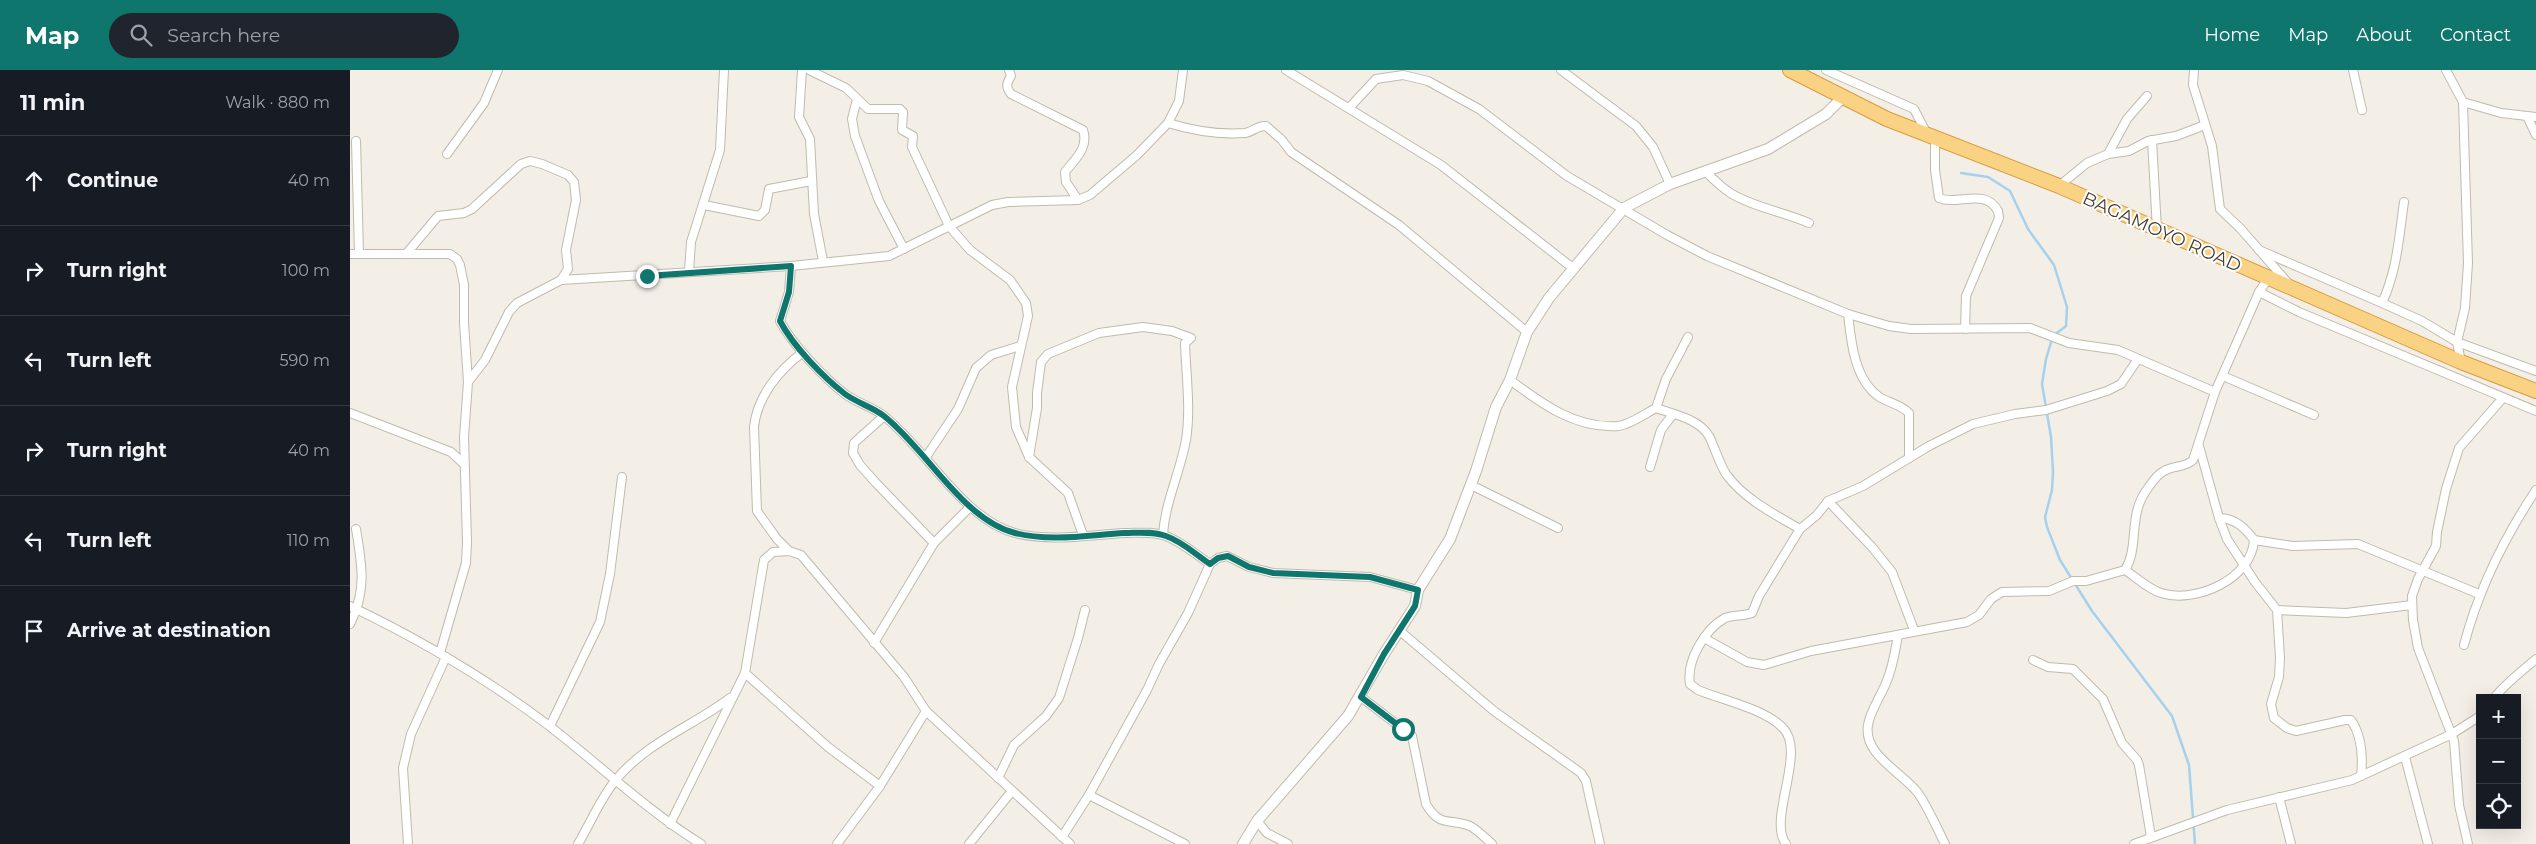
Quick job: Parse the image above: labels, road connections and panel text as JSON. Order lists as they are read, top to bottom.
{
  "streets": {
    "highway": ["BAGAMOYO ROAD"]
  },
  "page": {
    "header": "Map",
    "search": "Search here",
    "nav": [
      "Home",
      "Map",
      "About",
      "Contact"
    ],
    "heading": ["11 min", "Walk · 880 m"],
    "list": [
      ["Continue", "40 m"],
      ["Turn right", "100 m"],
      ["Turn left", "590 m"],
      ["Turn right", "40 m"],
      ["Turn left", "110 m"],
      "Arrive at destination"
    ],
    "map_buttons": ["+", "−"]
  }
}
